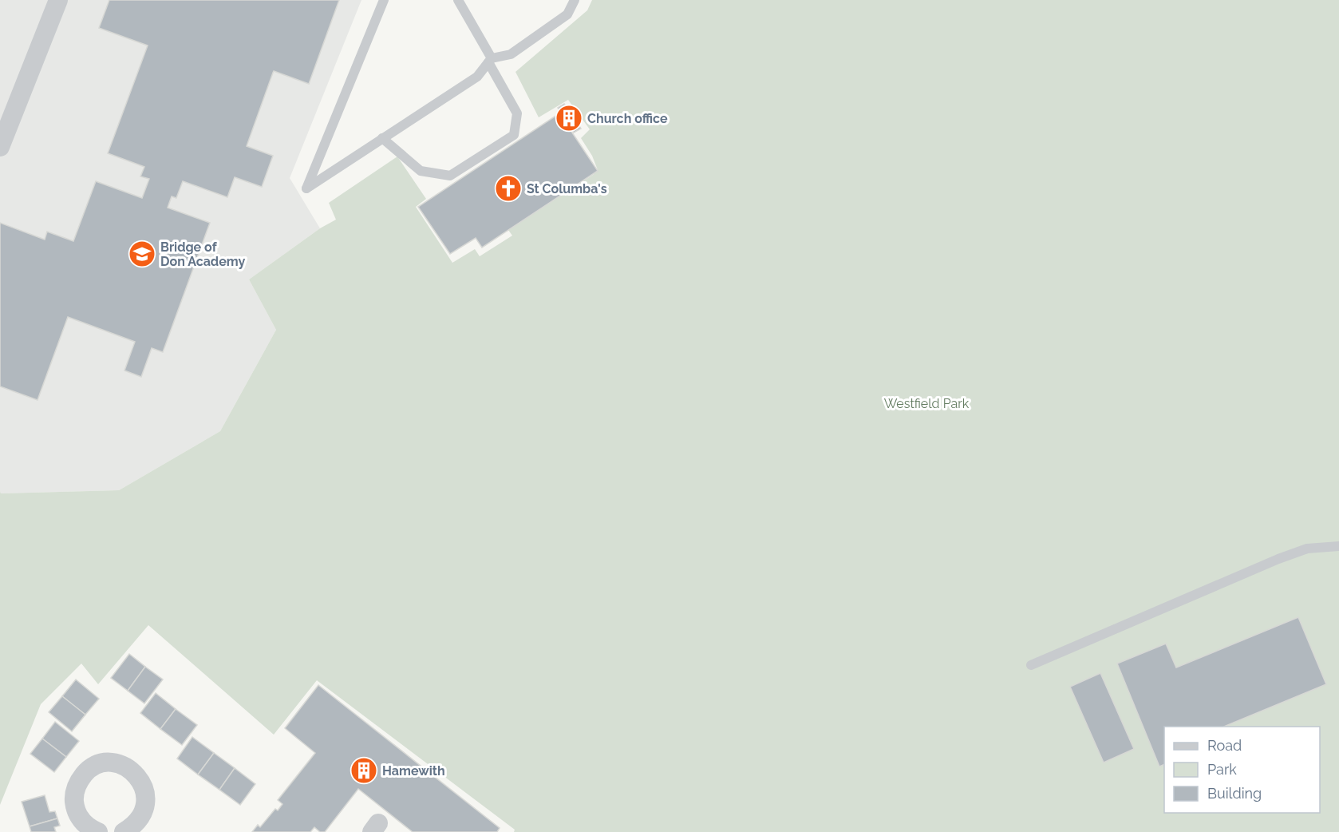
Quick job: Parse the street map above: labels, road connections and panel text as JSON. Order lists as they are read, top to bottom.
{
  "parks": ["Westfield Park"],
  "places": {
    "building": ["Church office", "Hamewith"],
    "church": ["St Columba's"],
    "school or university": ["Bridge of Don Academy"]
  },
  "legend": ["Road", "Park", "Building"]
}
